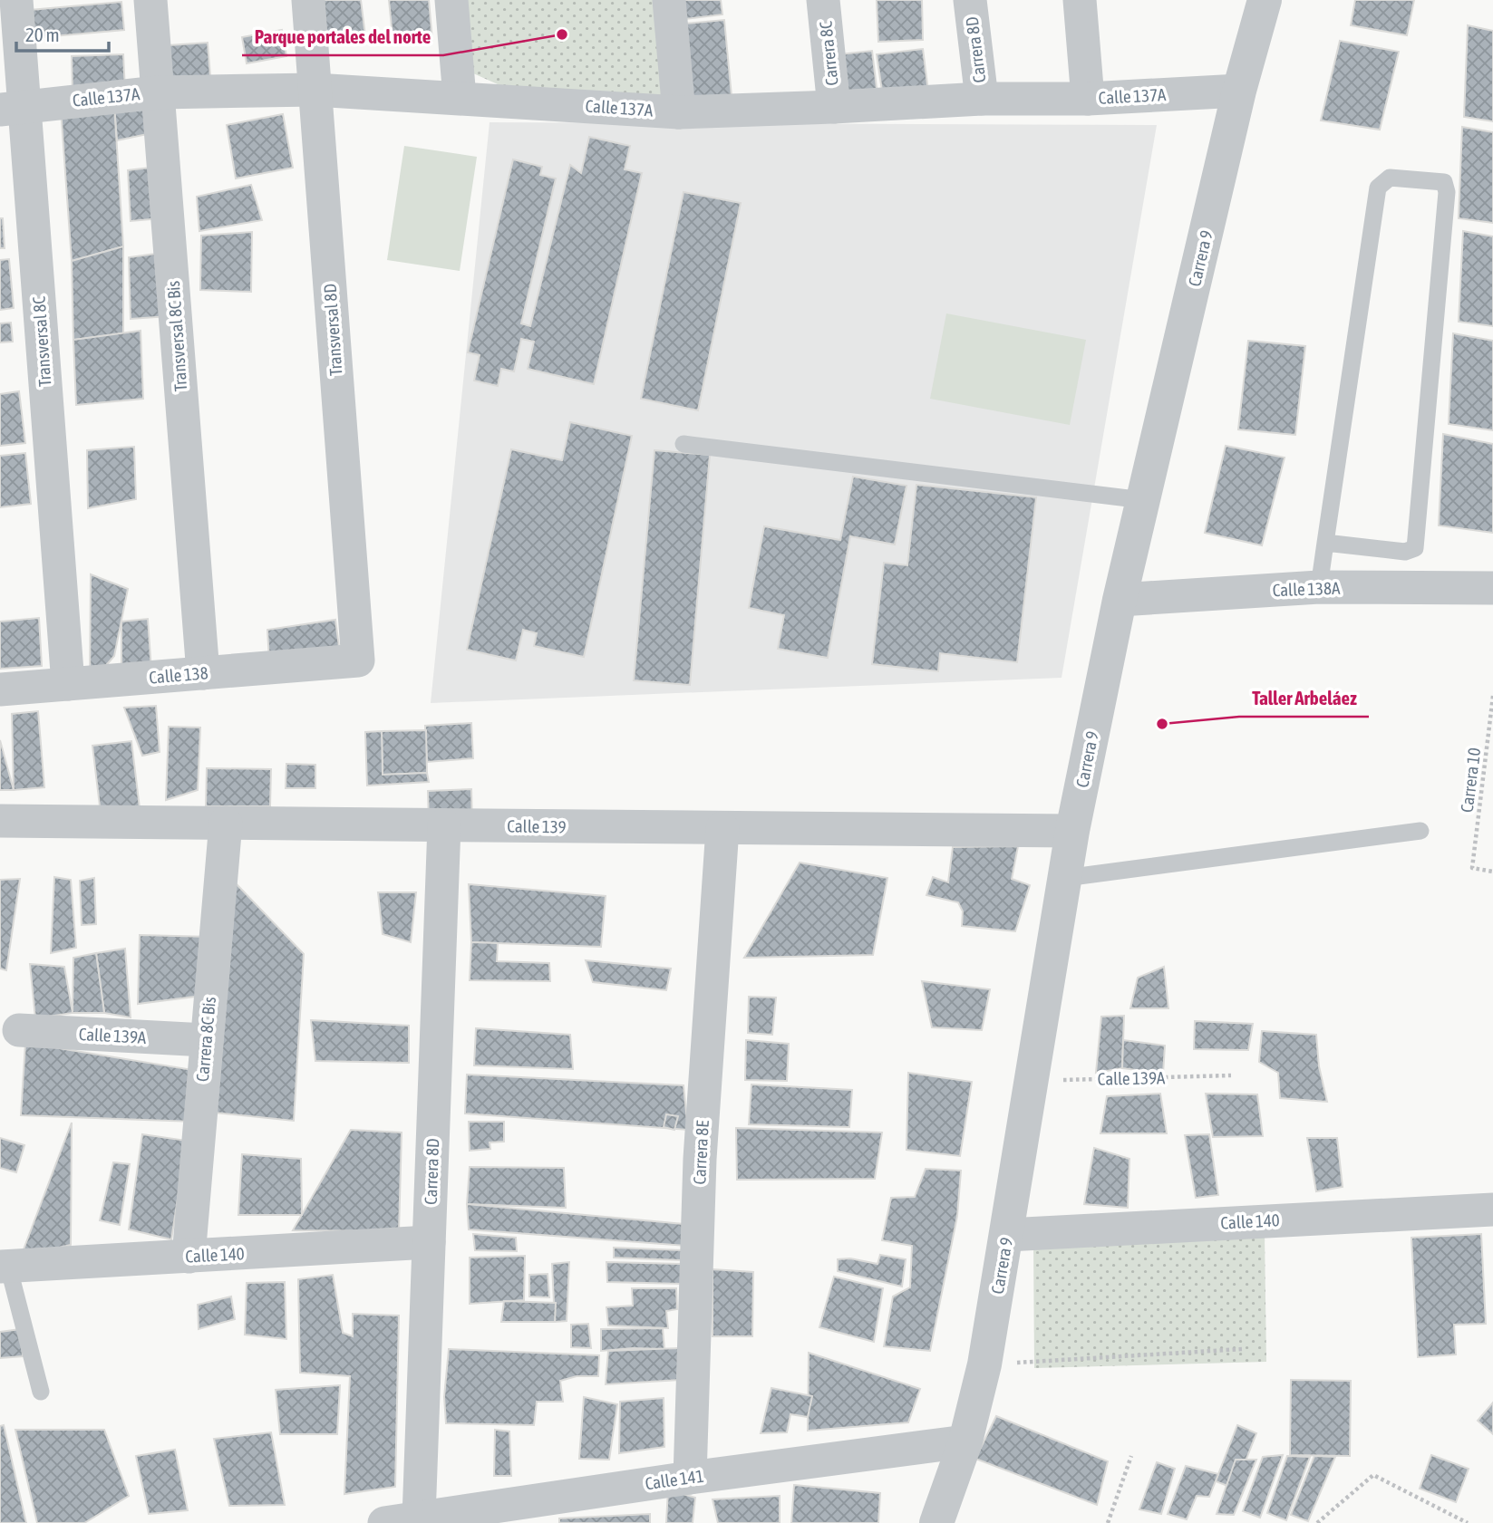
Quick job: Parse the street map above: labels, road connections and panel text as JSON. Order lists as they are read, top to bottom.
{
  "streets": {
    "street": [
      "Carrera 8D",
      "Carrera 8C",
      "Calle 137A",
      "Carrera 9",
      "Transversal 8D",
      "Transversal 8C Bis",
      "Transversal 8C",
      "Calle 138A",
      "Calle 138",
      "Calle 139",
      "Calle 139A",
      "Carrera 8C Bis",
      "Carrera 8E",
      "Calle 140",
      "Calle 141"
    ],
    "path": ["Carrera 10"]
  },
  "crossings": [
    ["Carrera 8D", "Calle 137A"],
    ["Carrera 8D", "Calle 139"],
    ["Carrera 8D", "Calle 140"],
    ["Carrera 8D", "Calle 141"],
    ["Carrera 8C", "Calle 137A"],
    ["Calle 137A", "Carrera 9"],
    ["Calle 137A", "Transversal 8D"],
    ["Calle 137A", "Transversal 8C Bis"],
    ["Calle 137A", "Transversal 8C"],
    ["Carrera 9", "Calle 138A"],
    ["Carrera 9", "Calle 139"],
    ["Carrera 9", "Calle 139A"],
    ["Carrera 9", "Calle 140"],
    ["Carrera 9", "Calle 141"],
    ["Transversal 8D", "Calle 138"],
    ["Transversal 8C Bis", "Calle 138"],
    ["Transversal 8C", "Calle 138"],
    ["Calle 139", "Carrera 8C Bis"],
    ["Calle 139", "Carrera 8E"],
    ["Calle 139A", "Carrera 8C Bis"],
    ["Carrera 8C Bis", "Calle 140"],
    ["Carrera 8E", "Calle 141"]
  ],
  "places": ["Parque portales del norte", "Taller Arbeláez"],
  "scale_bar": "20 m"
}
